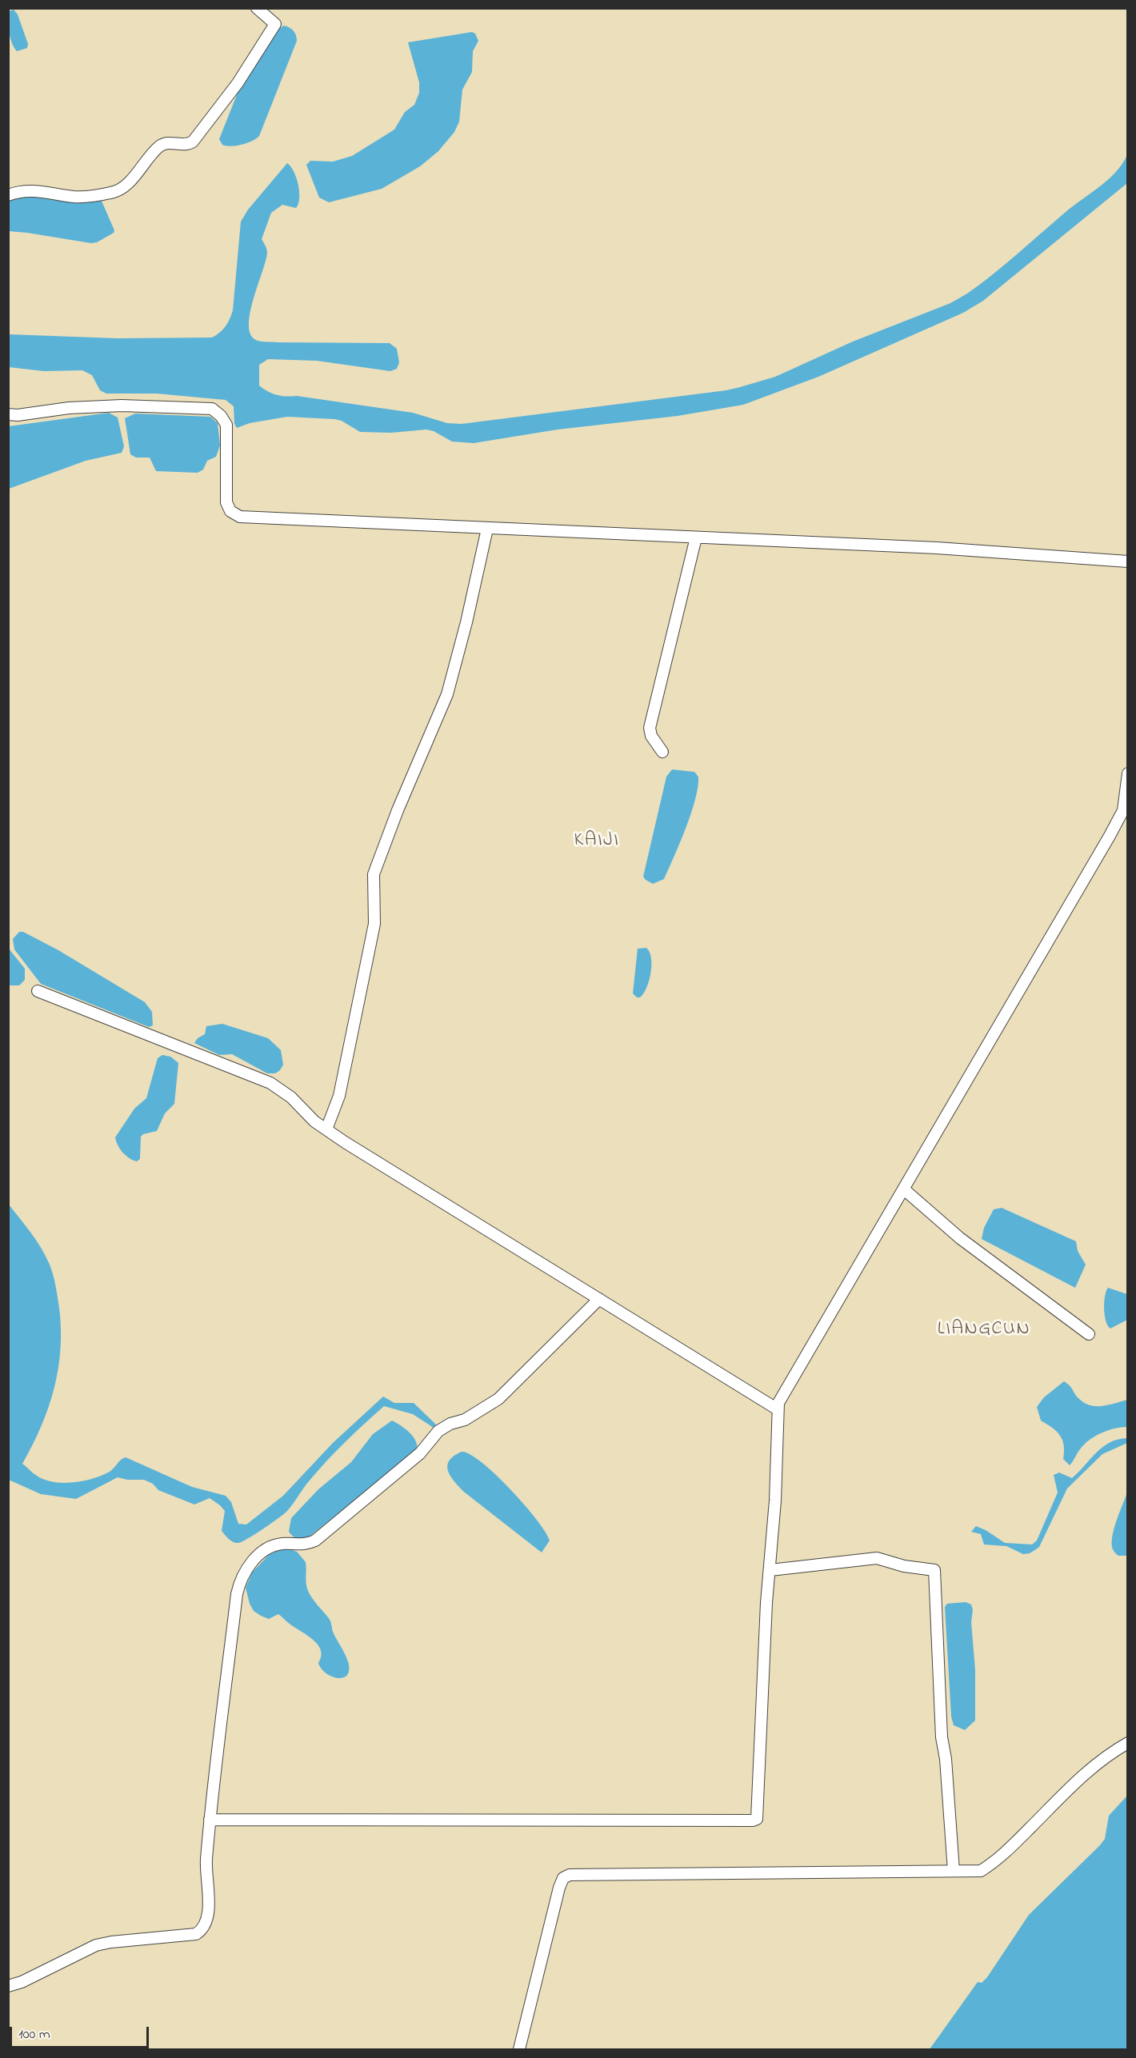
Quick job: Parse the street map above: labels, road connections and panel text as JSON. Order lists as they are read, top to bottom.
{
  "districts": ["KAIJI", "LIANGCUN"],
  "scale_bar": "100 m"
}
